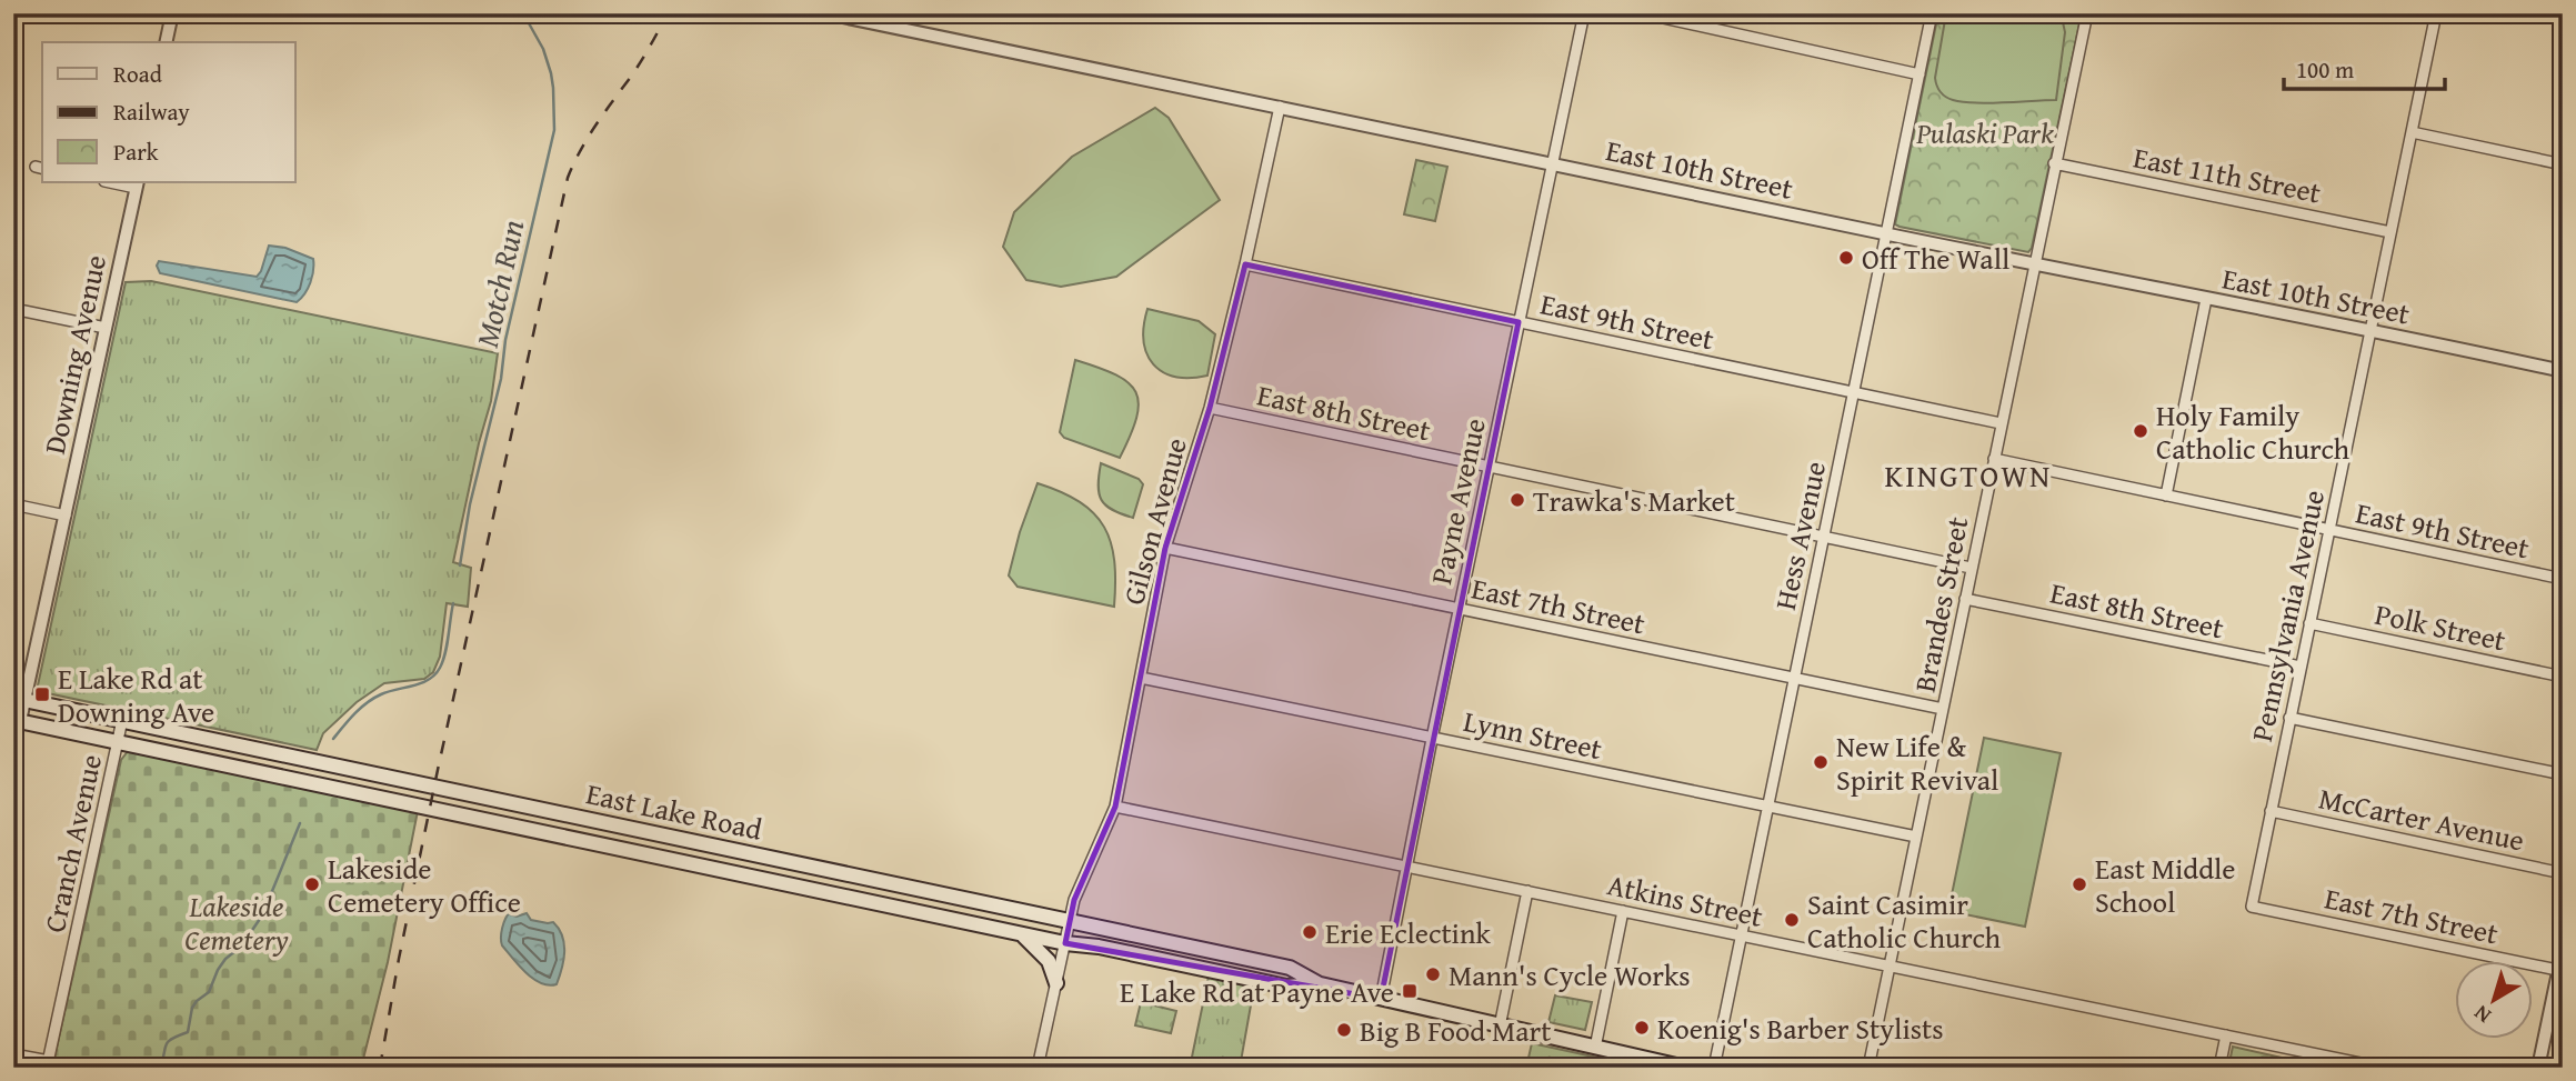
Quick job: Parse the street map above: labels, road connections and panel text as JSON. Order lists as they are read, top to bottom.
{
  "streets": {
    "main road": ["East Lake Road"],
    "street": [
      "East 10th Street",
      "East 11th Street",
      "East 9th Street",
      "Downing Avenue",
      "East 8th Street",
      "Payne Avenue",
      "Gilson Avenue",
      "Hess Avenue",
      "Brandes Street",
      "East 7th Street",
      "Pennsylvania Avenue",
      "Polk Street",
      "Lynn Street",
      "McCarter Avenue",
      "Cranch Avenue",
      "Atkins Street"
    ]
  },
  "crossings": [
    ["East 10th Street", "Payne Avenue"],
    ["East 10th Street", "Gilson Avenue"],
    ["East 10th Street", "Hess Avenue"],
    ["East 10th Street", "Brandes Street"],
    ["East 10th Street", "Pennsylvania Avenue"],
    ["East 11th Street", "Brandes Street"],
    ["East 11th Street", "Pennsylvania Avenue"],
    ["East 9th Street", "Payne Avenue"],
    ["East 9th Street", "Gilson Avenue"],
    ["East 9th Street", "Hess Avenue"],
    ["East 9th Street", "Brandes Street"],
    ["East 9th Street", "Pennsylvania Avenue"],
    ["Downing Avenue", "East Lake Road"],
    ["East 8th Street", "Payne Avenue"],
    ["East 8th Street", "Gilson Avenue"],
    ["East 8th Street", "Hess Avenue"],
    ["East 8th Street", "Brandes Street"],
    ["East 8th Street", "Pennsylvania Avenue"],
    ["Payne Avenue", "East 7th Street"],
    ["Payne Avenue", "Lynn Street"],
    ["Payne Avenue", "East Lake Road"],
    ["Payne Avenue", "Atkins Street"],
    ["Gilson Avenue", "East 7th Street"],
    ["Gilson Avenue", "Lynn Street"],
    ["Gilson Avenue", "East Lake Road"],
    ["Gilson Avenue", "Atkins Street"],
    ["Hess Avenue", "East 7th Street"],
    ["Hess Avenue", "Lynn Street"],
    ["Hess Avenue", "Atkins Street"],
    ["Brandes Street", "East 7th Street"],
    ["Brandes Street", "Lynn Street"],
    ["Brandes Street", "Atkins Street"],
    ["East 7th Street", "Pennsylvania Avenue"],
    ["Pennsylvania Avenue", "Polk Street"],
    ["Pennsylvania Avenue", "McCarter Avenue"],
    ["East Lake Road", "Cranch Avenue"]
  ],
  "districts": ["KINGTOWN"],
  "water": ["Motch Run"],
  "parks": ["Pulaski Park", "Lakeside Cemetery"],
  "places": {
    "other": [
      "Off The Wall",
      "Holy Family Catholic Church",
      "Trawka's Market",
      "New Life & Spirit Revival",
      "Lakeside Cemetery Office",
      "East Middle School",
      "Saint Casimir Catholic Church",
      "Erie Eclectink",
      "Mann's Cycle Works",
      "Koenig's Barber Stylists",
      "Big B Food Mart"
    ],
    "transit": ["E Lake Rd at Downing Ave", "E Lake Rd at Payne Ave"]
  },
  "legend": ["Road", "Railway", "Park"],
  "scale_bar": "100 m",
  "north": "bottom left"
}
